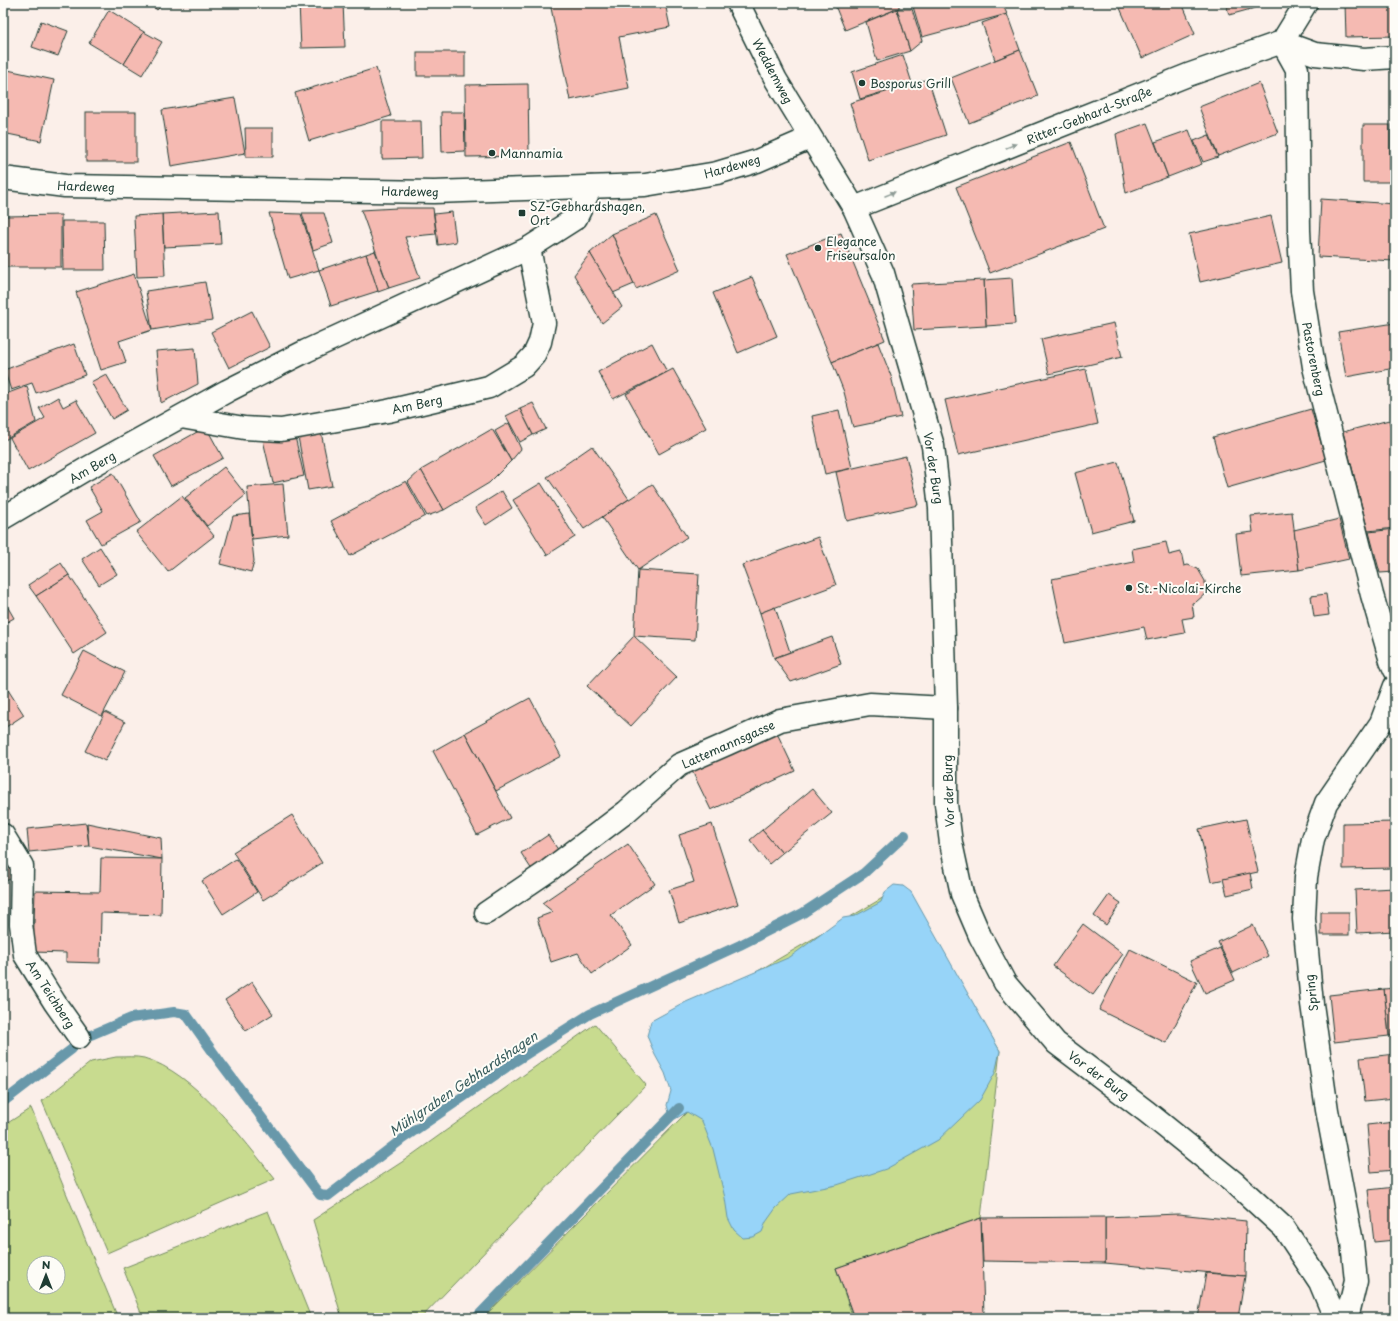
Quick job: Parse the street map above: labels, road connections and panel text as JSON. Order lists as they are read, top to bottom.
{
  "streets": {
    "street": [
      "Weddemweg",
      "Ritter-Gebhard-Straße",
      "Hardeweg",
      "Pastorenberg",
      "Am Berg",
      "Vor der Burg",
      "Lattemannsgasse",
      "Spring",
      "Am Teichberg"
    ]
  },
  "crossings": [
    ["Weddemweg", "Hardeweg"],
    ["Weddemweg", "Vor der Burg"],
    ["Ritter-Gebhard-Straße", "Pastorenberg"],
    ["Ritter-Gebhard-Straße", "Vor der Burg"],
    ["Hardeweg", "Am Berg"],
    ["Hardeweg", "Vor der Burg"],
    ["Vor der Burg", "Lattemannsgasse"]
  ],
  "one_way": ["Ritter-Gebhard-Straße"],
  "water": ["Mühlgraben Gebhardshagen"],
  "places": {
    "other": [
      "Bosporus Grill",
      "Mannamia",
      "Elegance Friseursalon",
      "St.-Nicolai-Kirche"
    ],
    "transit": ["SZ-Gebhardshagen, Ort"]
  },
  "north": "top"
}
